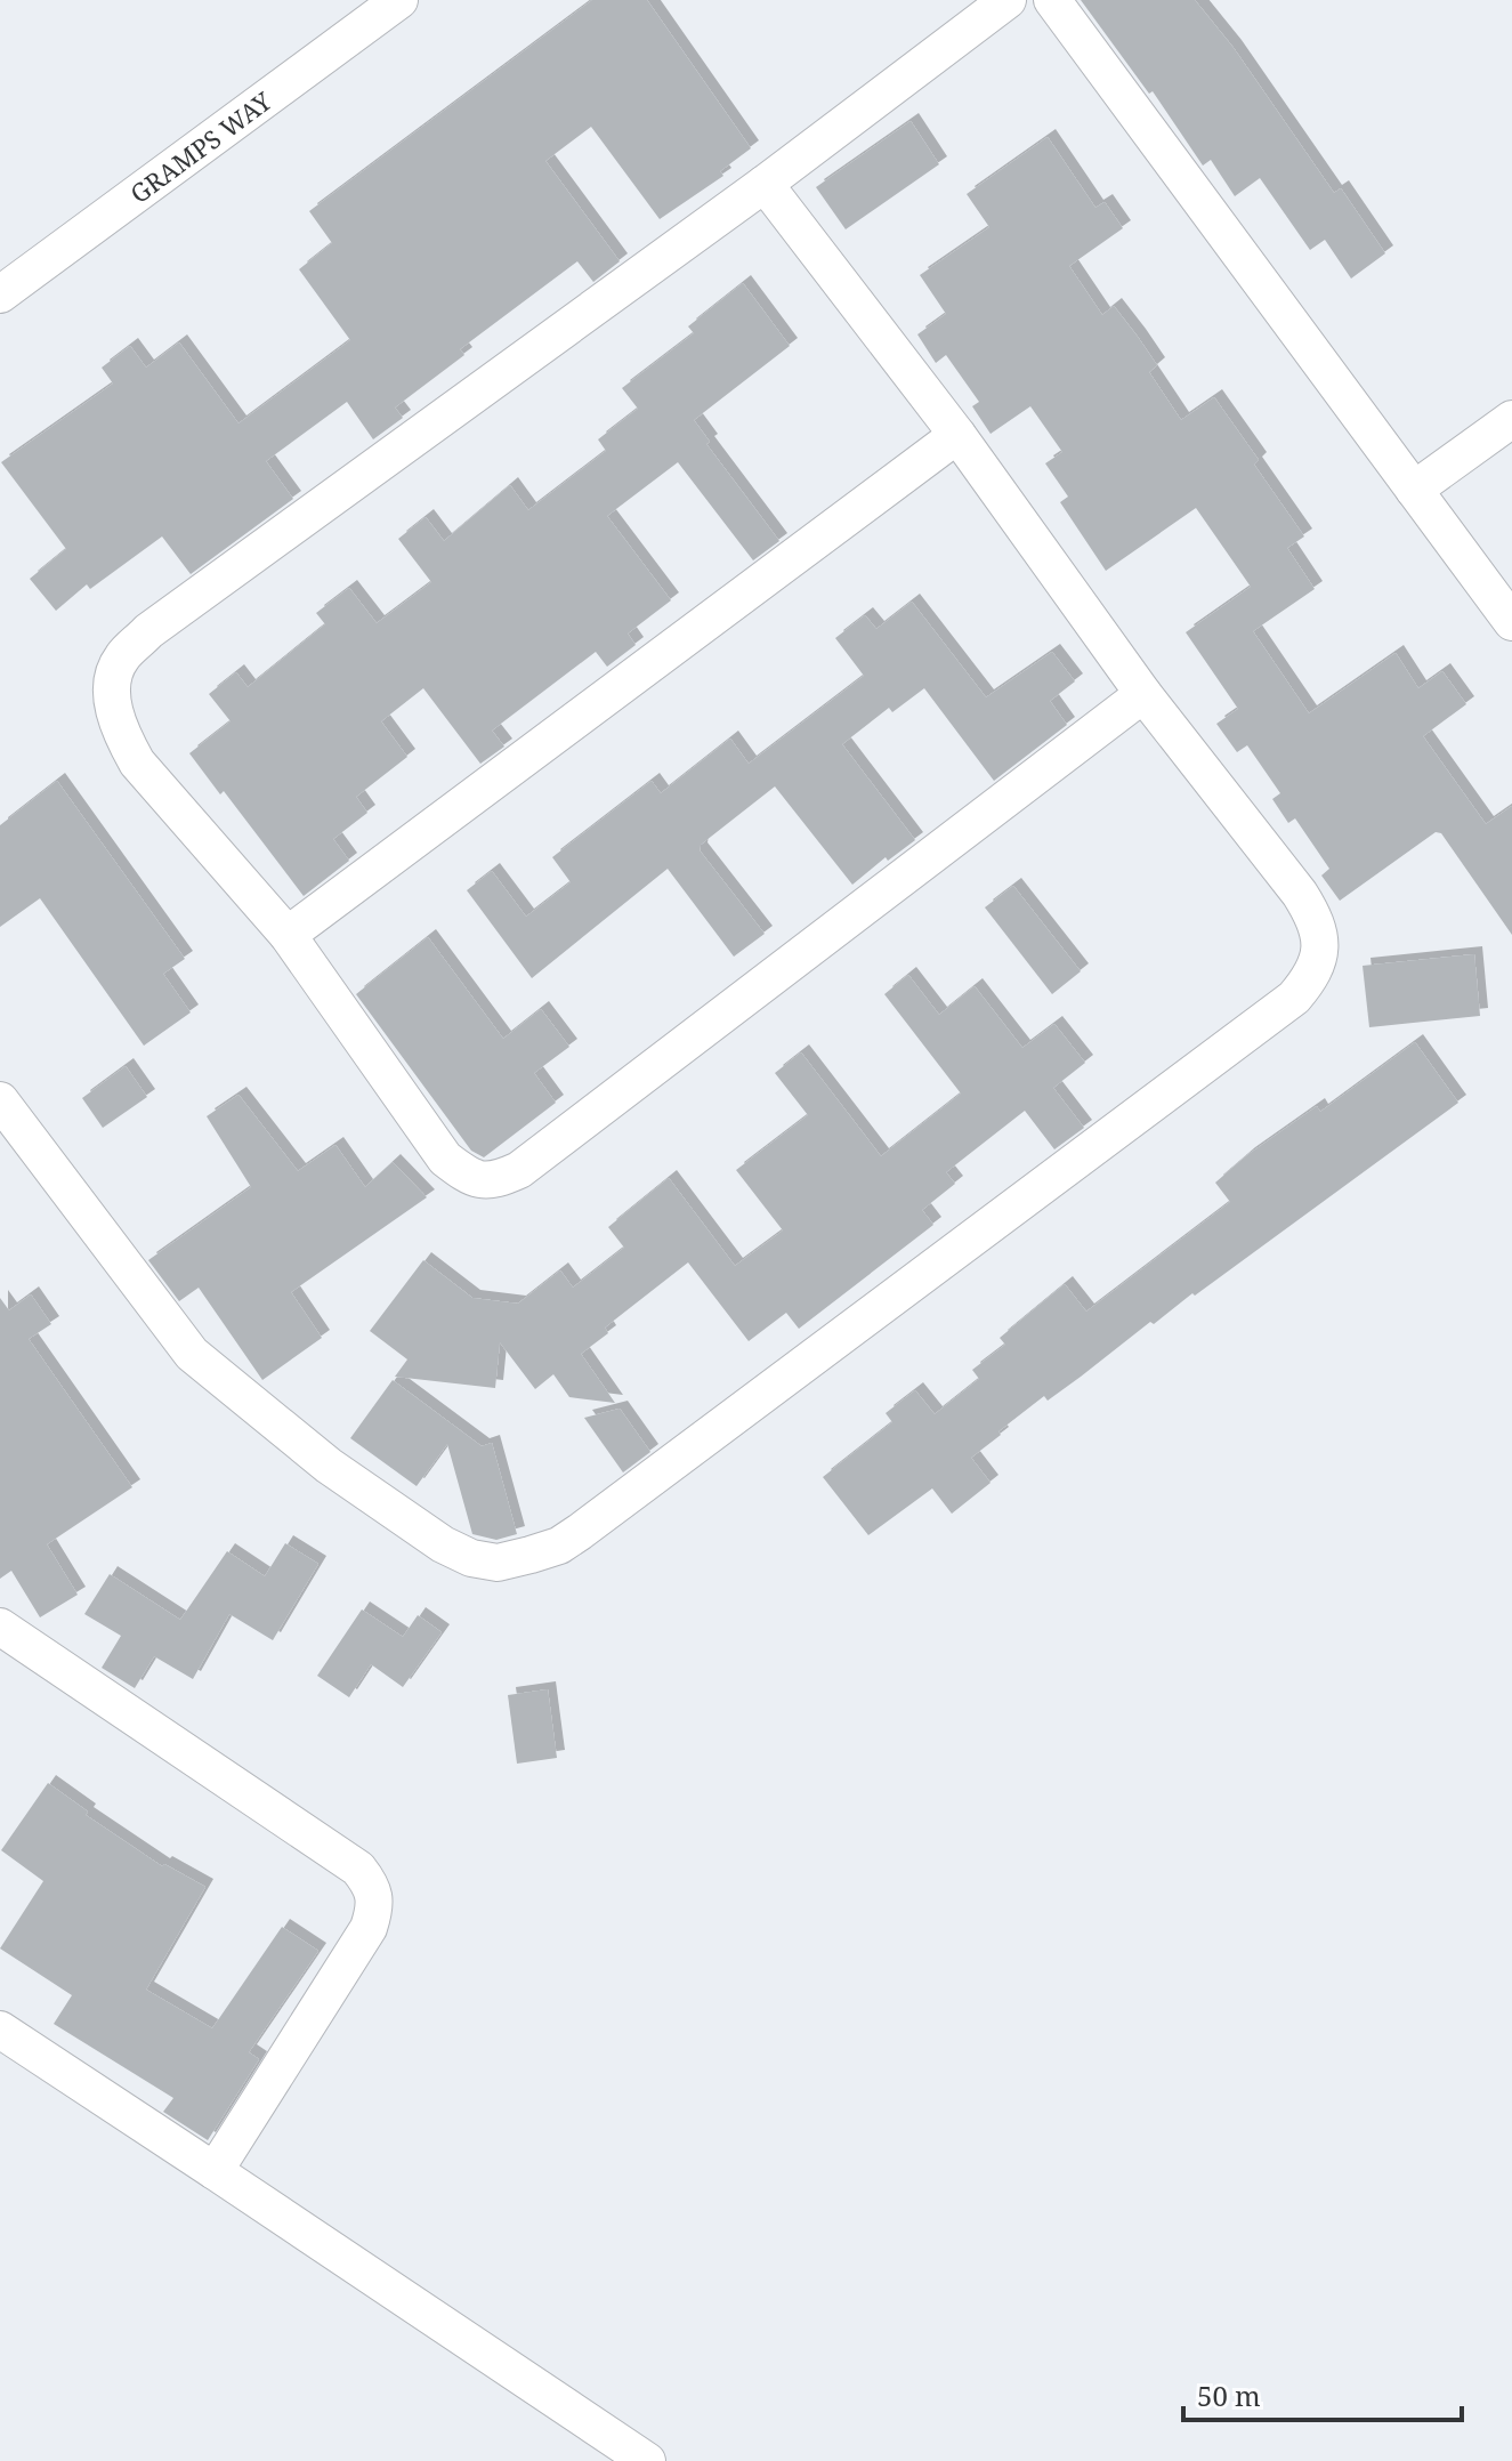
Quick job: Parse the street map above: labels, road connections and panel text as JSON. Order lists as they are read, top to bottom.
{
  "streets": {
    "street": ["GRAMPS WAY"]
  },
  "scale_bar": "50 m"
}
